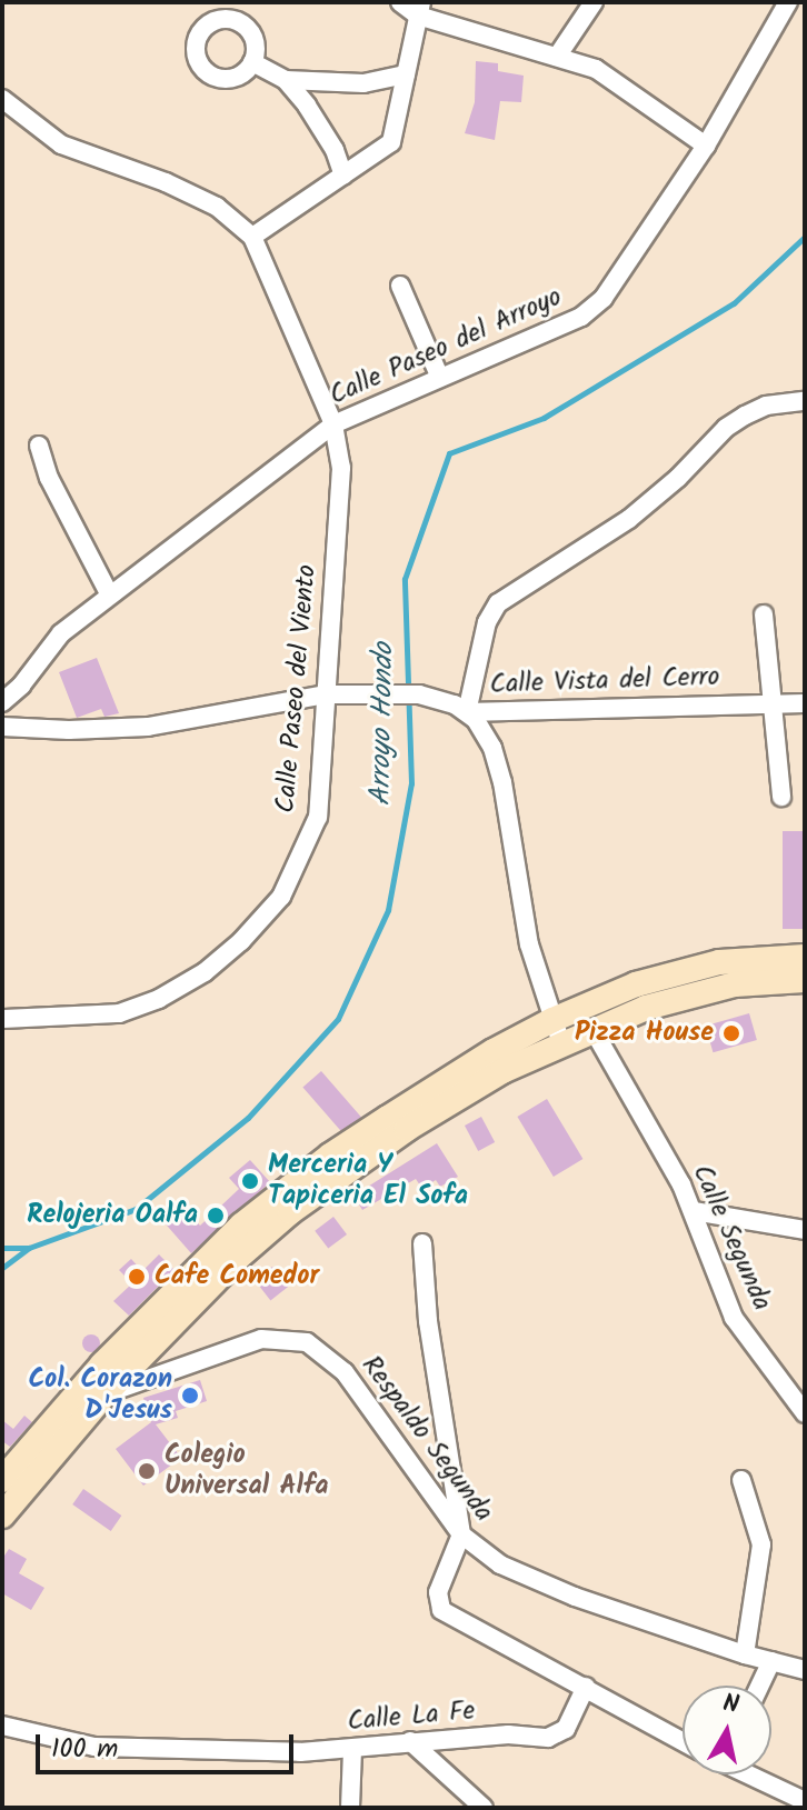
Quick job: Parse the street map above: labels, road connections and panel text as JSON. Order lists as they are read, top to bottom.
{
  "streets": {
    "street": [
      "Calle Paseo del Arroyo",
      "Calle Vista del Cerro",
      "Calle Paseo del Viento",
      "Calle Segunda",
      "Respaldo Segunda",
      "Calle La Fe"
    ]
  },
  "crossings": [
    ["Calle Paseo del Arroyo", "Calle Paseo del Viento"]
  ],
  "water": ["Arroyo Hondo"],
  "places": [
    "Pizza House",
    "Merceria Y Tapiceria El Sofa",
    "Relojeria Oalfa",
    "Cafe Comedor",
    "Col. Corazon D'Jesus",
    "Colegio Universal Alfa"
  ],
  "scale_bar": "100 m",
  "north": "top"
}
